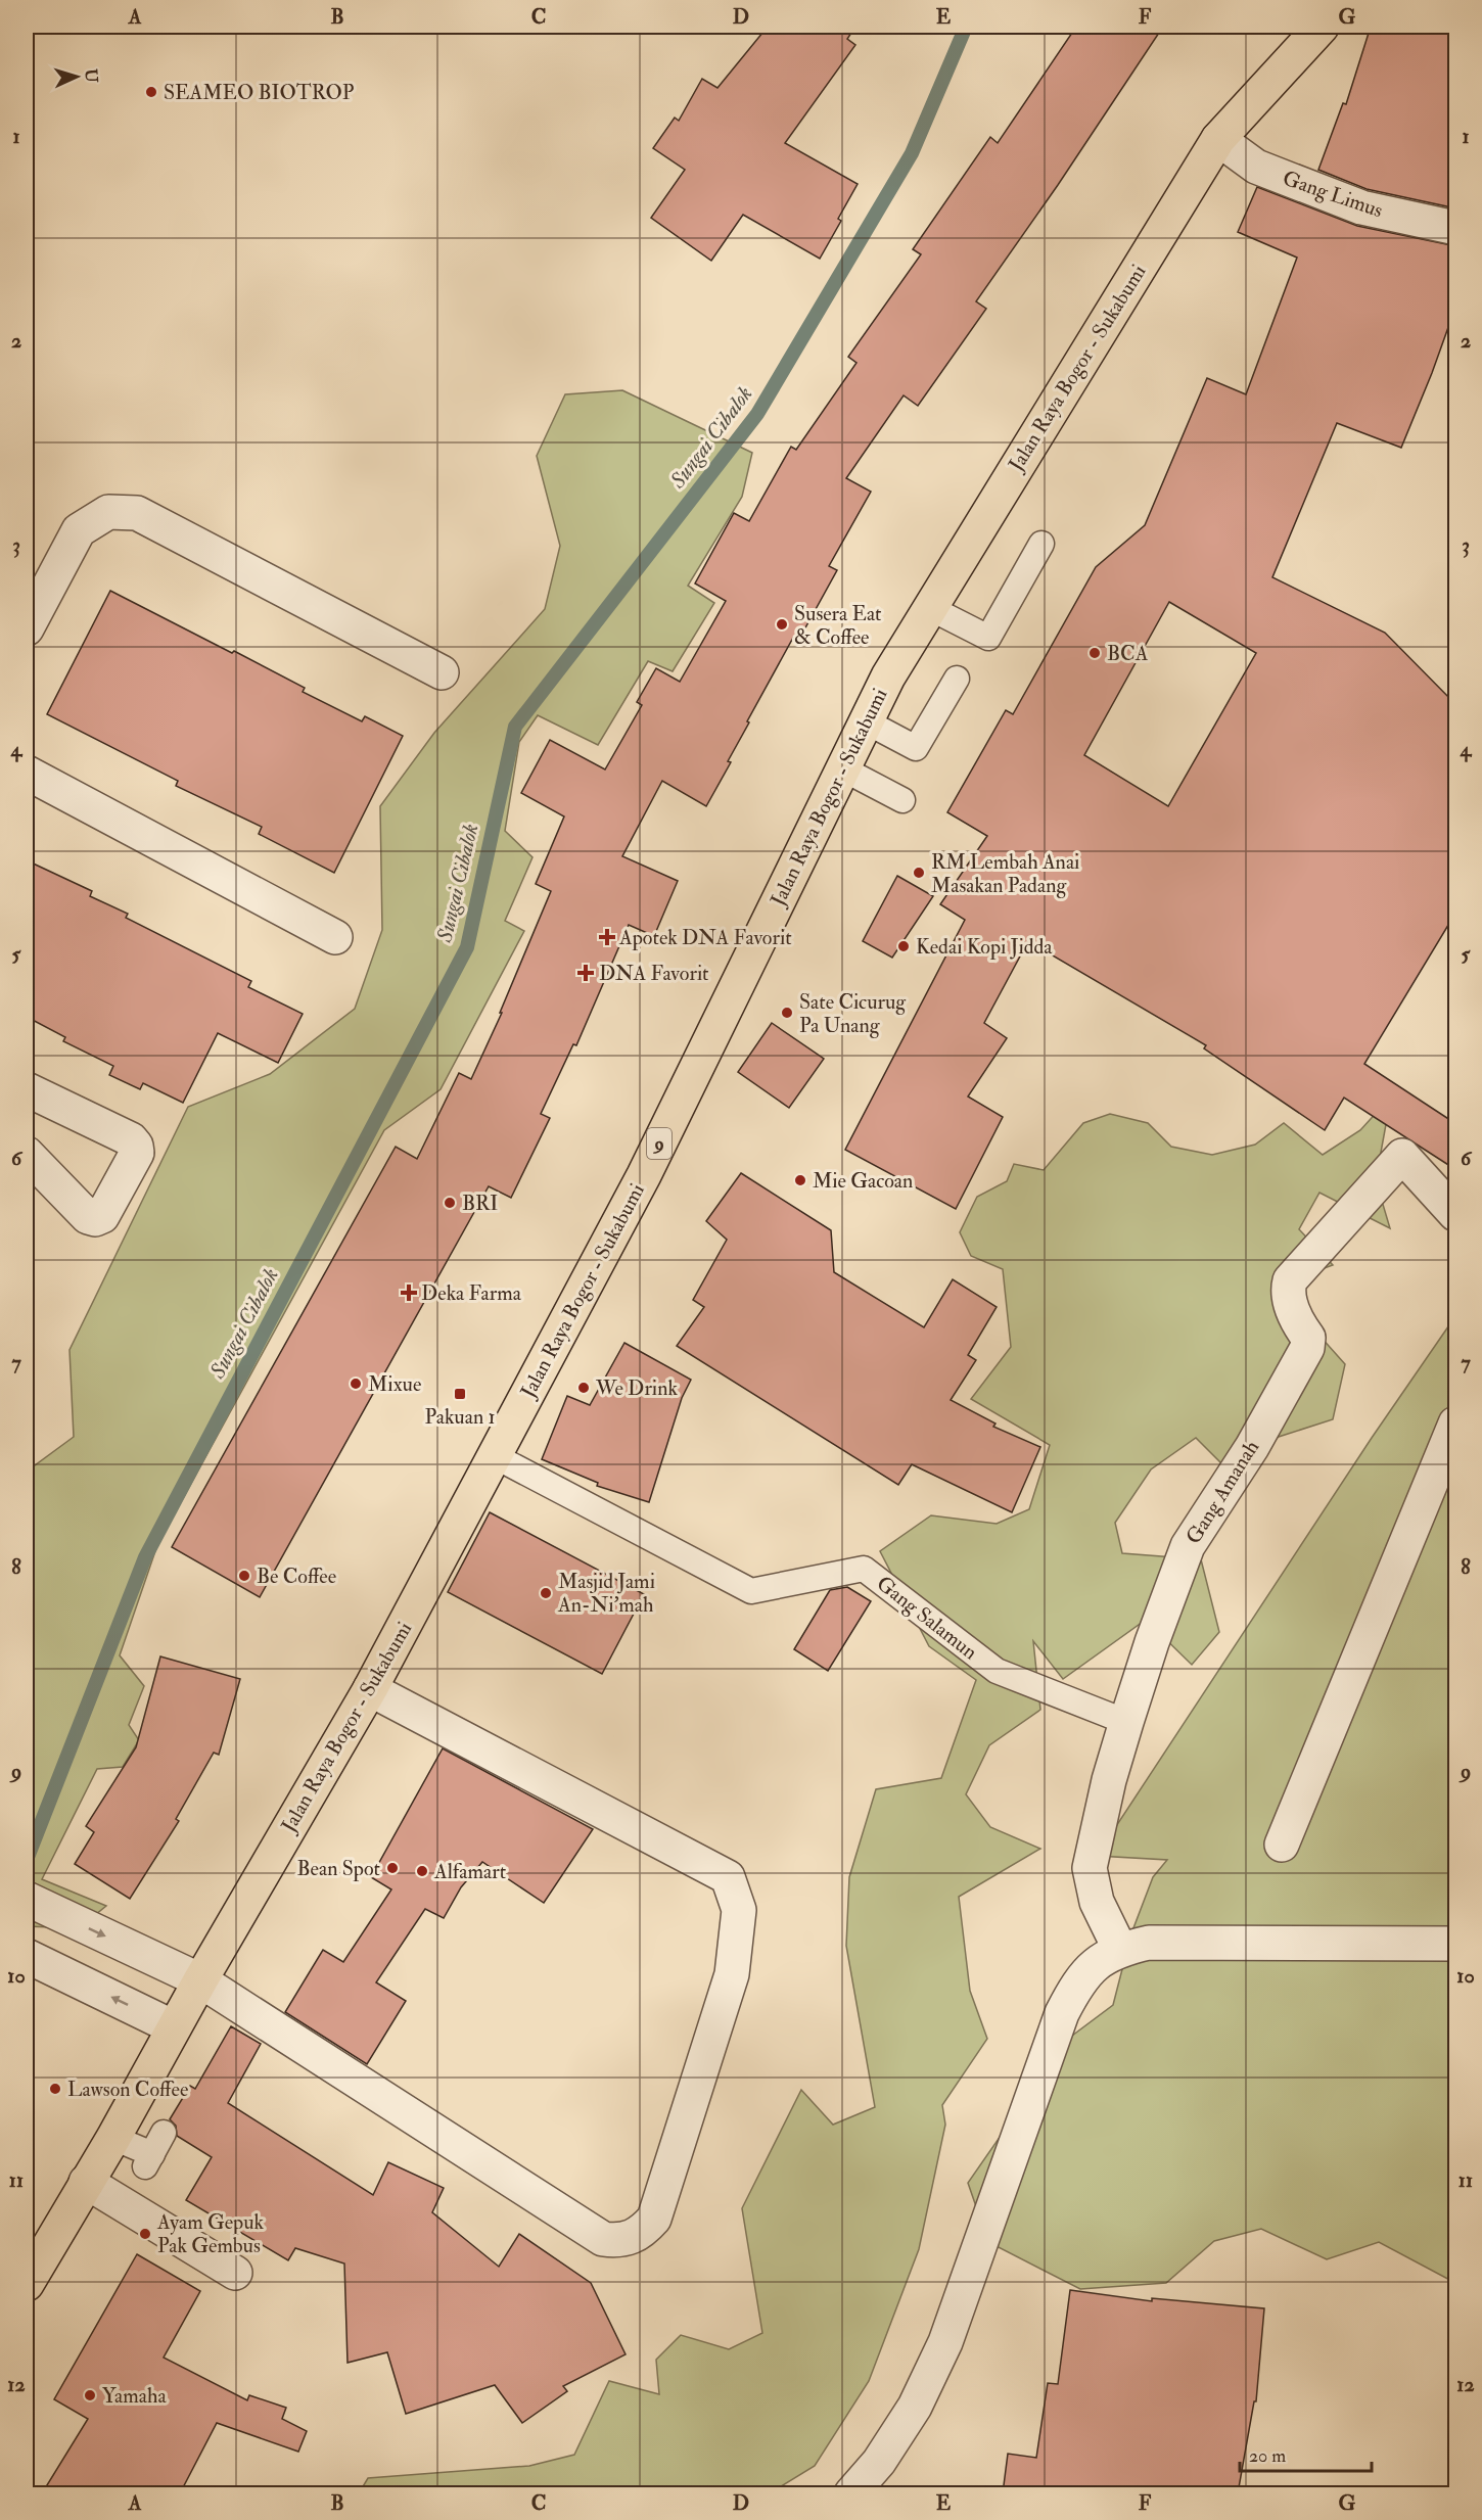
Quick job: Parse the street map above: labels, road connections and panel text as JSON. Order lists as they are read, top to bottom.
{
  "streets": {
    "highway": ["Jalan Raya Bogor - Sukabumi", "9"],
    "street": ["Gang Limus", "Gang Amanah"],
    "lane": ["Gang Salamun"]
  },
  "crossings": [
    ["Gang Limus", "Jalan Raya Bogor - Sukabumi"],
    ["Jalan Raya Bogor - Sukabumi", "Gang Salamun"],
    ["Gang Amanah", "Gang Salamun"]
  ],
  "water": ["Sungai Cibalok"],
  "places": {
    "other": [
      "SEAMEO BIOTROP",
      "Susera Eat & Coffee",
      "BCA",
      "RM Lembah Anai Masakan Padang",
      "Kedai Kopi Jidda",
      "Sate Cicurug Pa Unang",
      "Mie Gacoan",
      "BRI",
      "Mixue",
      "We Drink",
      "Be Coffee",
      "Masjid Jami An-Ni'mah",
      "Bean Spot",
      "Alfamart",
      "Lawson Coffee",
      "Ayam Gepuk Pak Gembus",
      "Yamaha"
    ],
    "health": ["Apotek DNA Favorit", "DNA Favorit", "Deka Farma"],
    "transit": ["Pakuan 1"]
  },
  "scale_bar": "20 m",
  "north": "right",
  "grid": {
    "columns": [
      "A",
      "B",
      "C",
      "D",
      "E",
      "F",
      "G"
    ],
    "rows": [
      "1",
      "2",
      "3",
      "4",
      "5",
      "6",
      "7",
      "8",
      "9",
      "10",
      "11",
      "12"
    ]
  }
}
